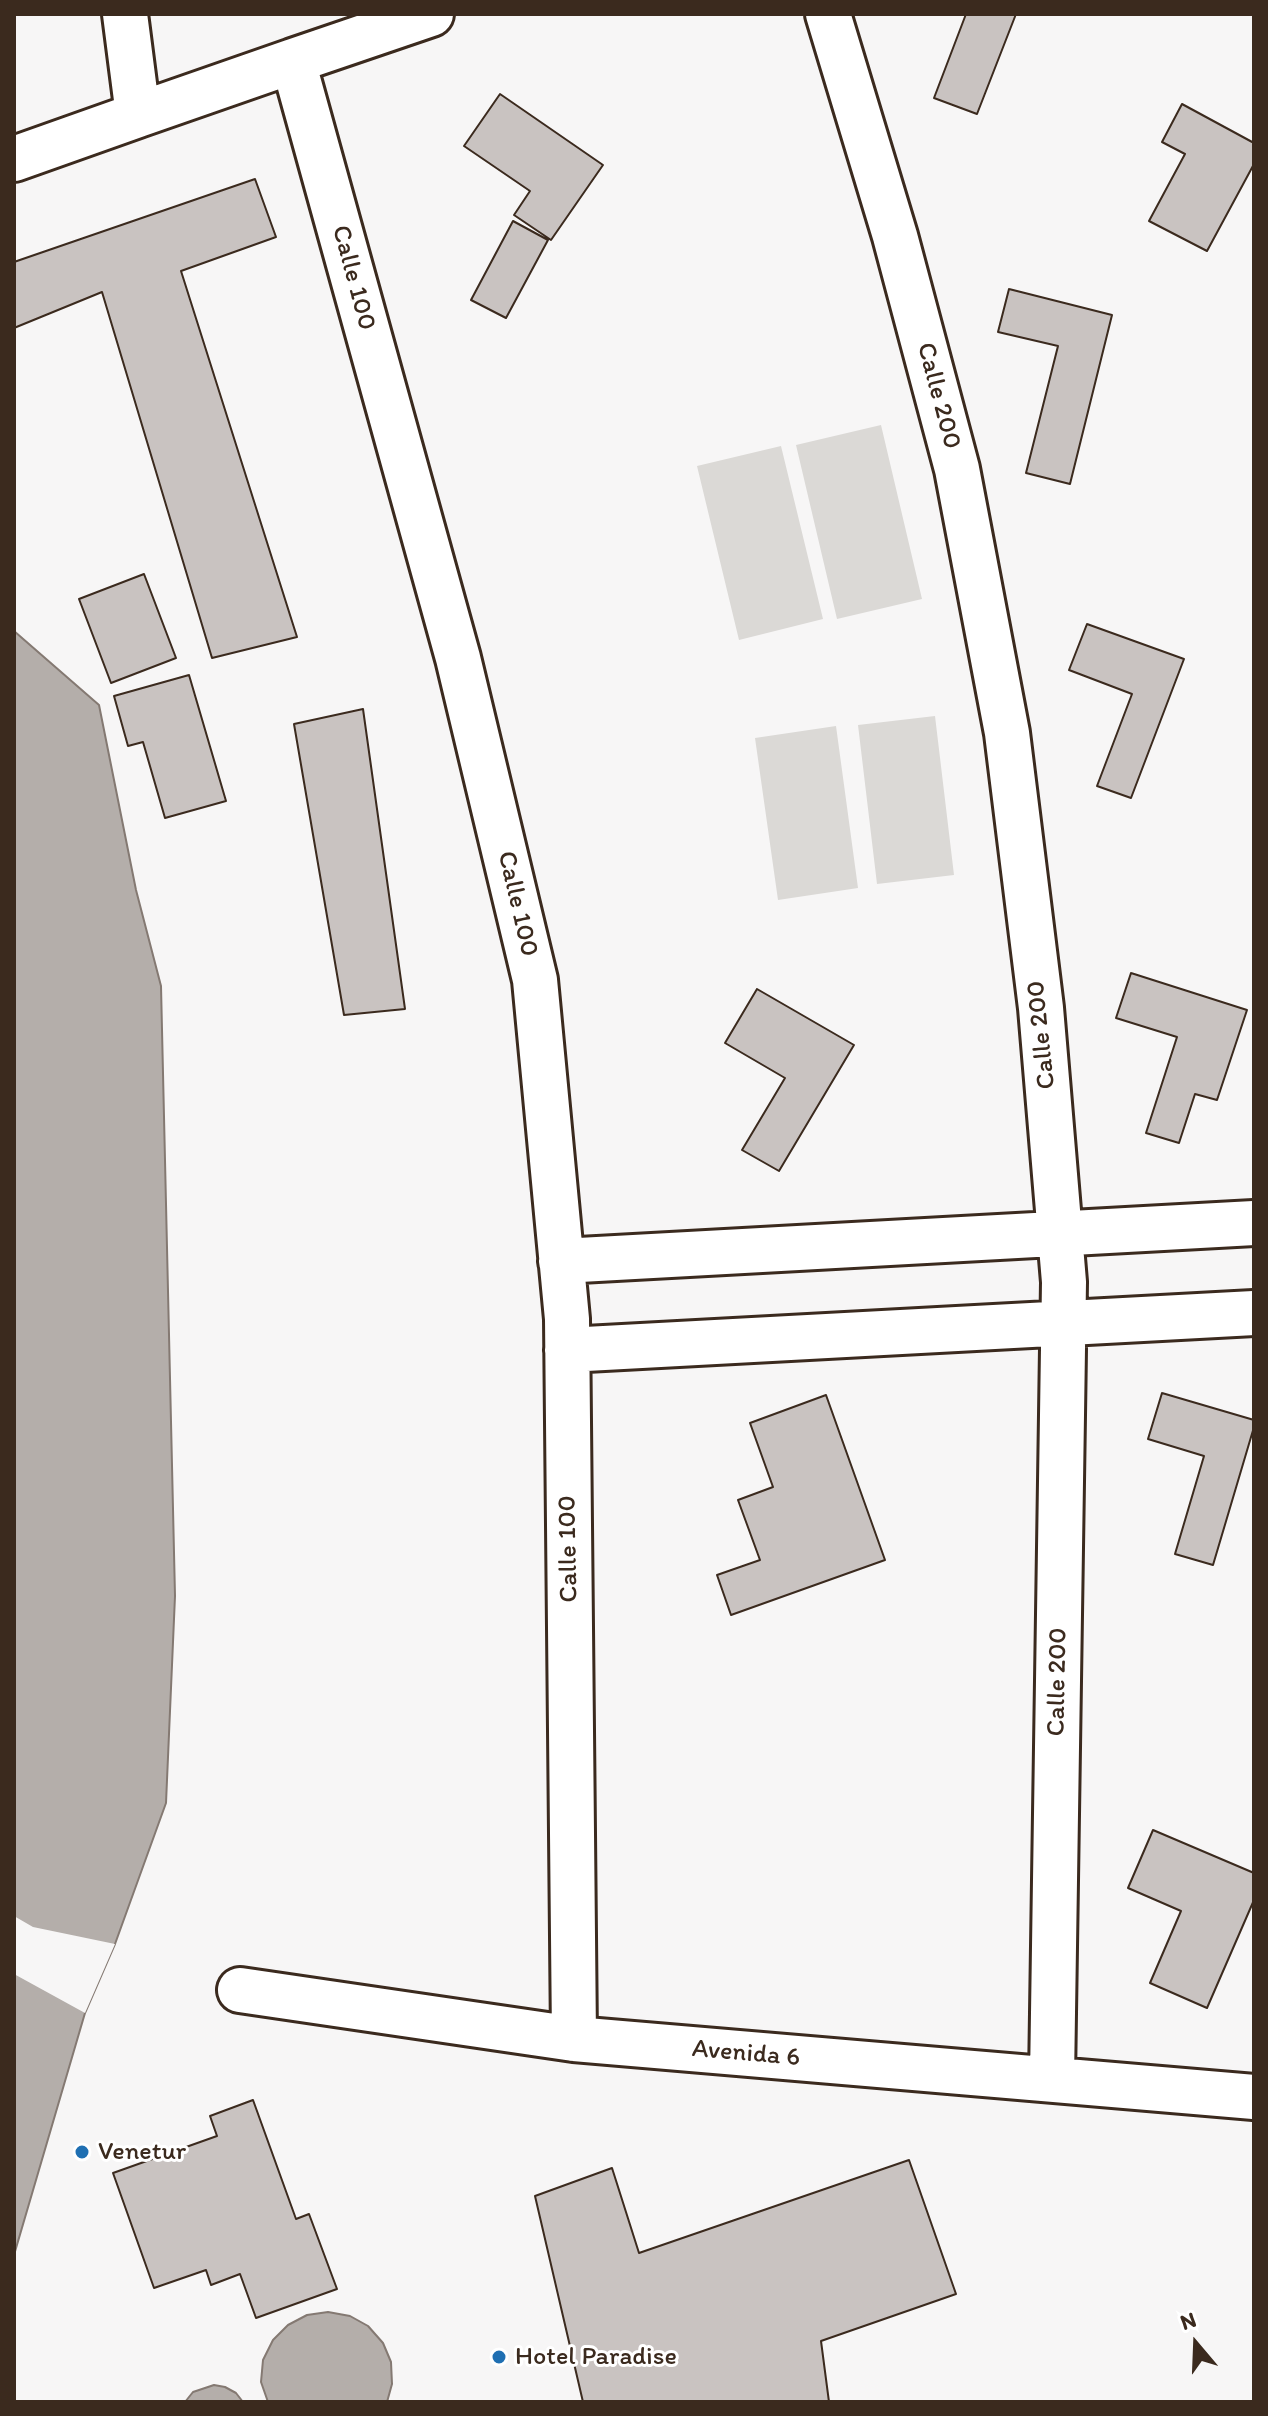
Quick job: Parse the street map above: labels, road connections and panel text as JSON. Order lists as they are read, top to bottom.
{
  "streets": {
    "street": ["Calle 100", "Calle 200", "Avenida 6"]
  },
  "crossings": [
    ["Calle 100", "Avenida 6"],
    ["Calle 200", "Avenida 6"]
  ],
  "places": ["Venetur", "Hotel Paradise"],
  "north": "top"
}
